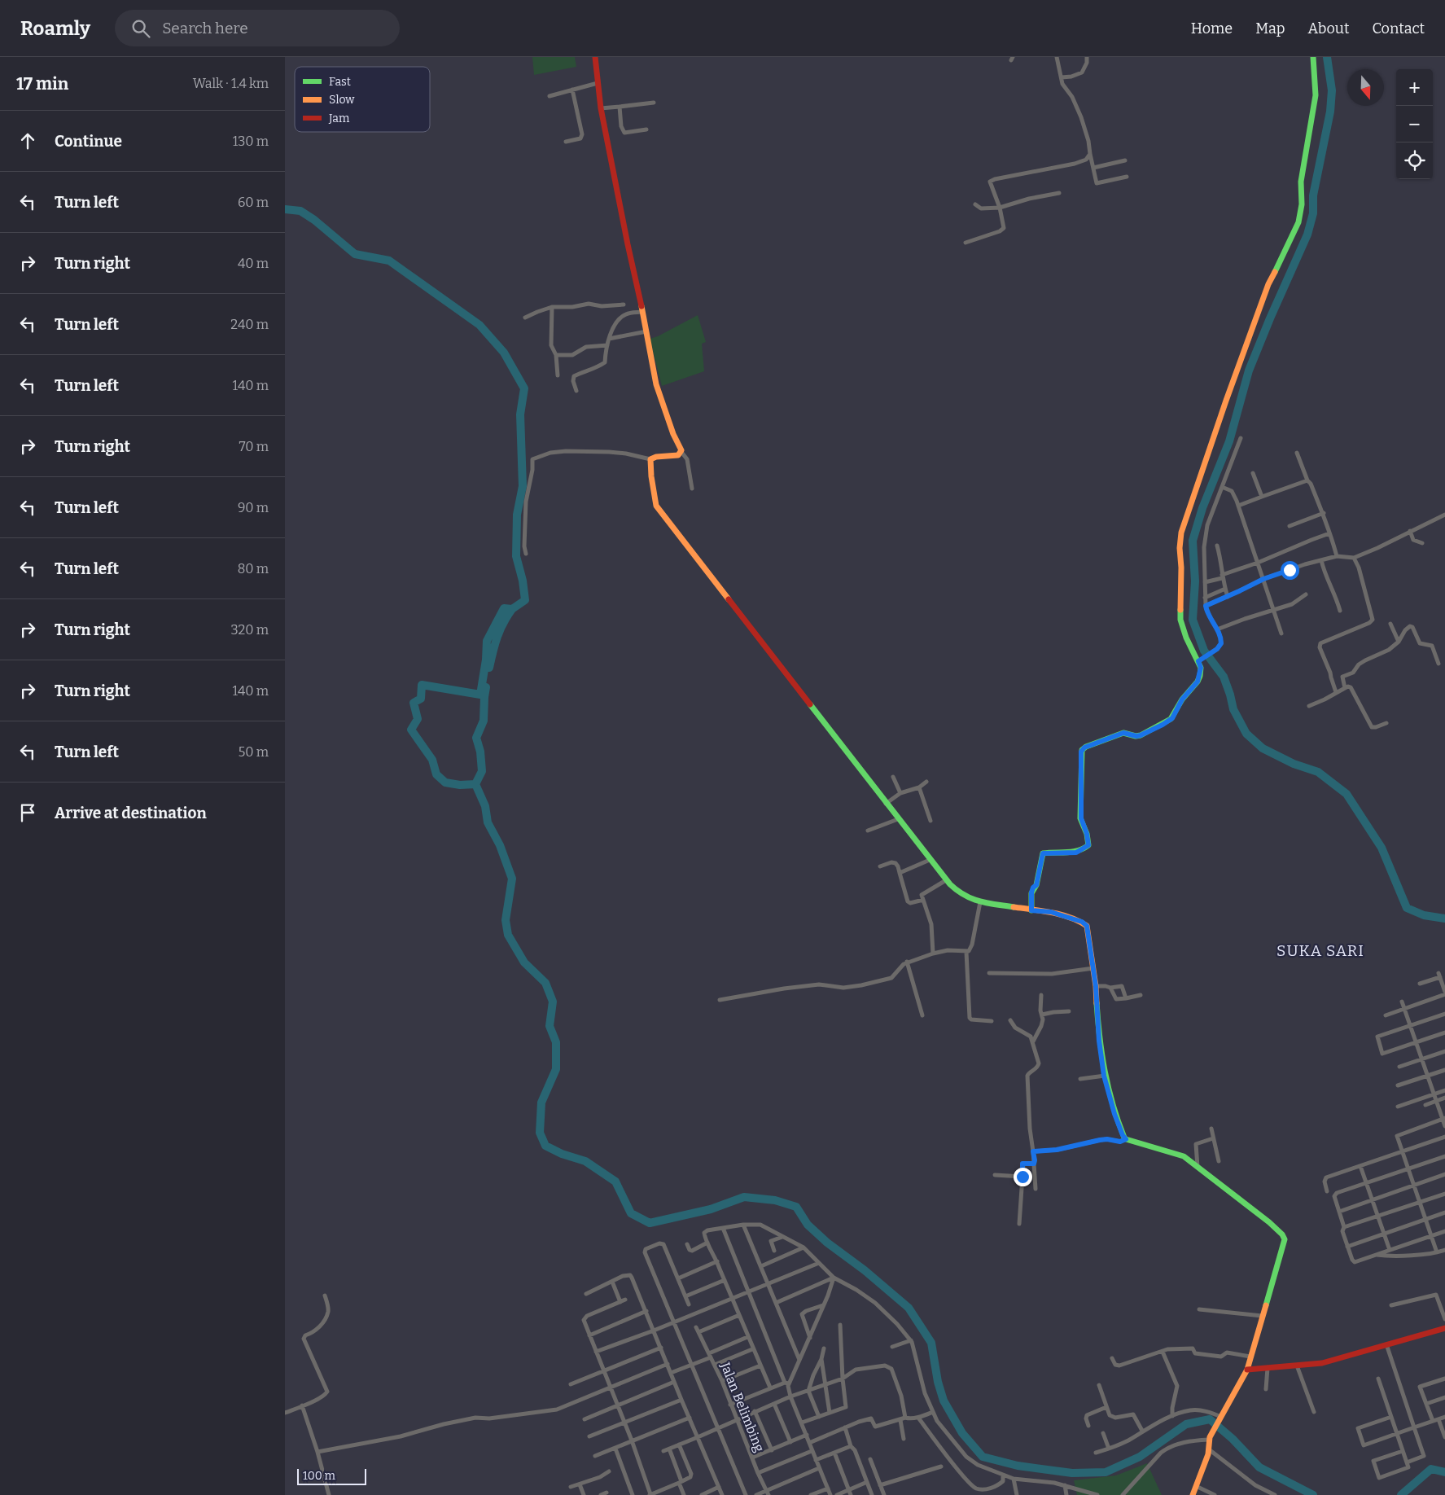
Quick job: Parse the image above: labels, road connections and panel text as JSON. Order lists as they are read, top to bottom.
{
  "streets": {
    "street": ["Jalan Belimbing"]
  },
  "districts": ["SUKA SARI"],
  "legend": ["Fast", "Slow", "Jam"],
  "scale_bar": "100 m",
  "north": "bottom",
  "page": {
    "header": "Roamly",
    "search": "Search here",
    "nav": [
      "Home",
      "Map",
      "About",
      "Contact"
    ],
    "heading": ["17 min", "Walk · 1.4 km"],
    "map_buttons": ["+", "−"],
    "list": [
      ["Continue", "130 m"],
      ["Turn left", "60 m"],
      ["Turn right", "40 m"],
      ["Turn left", "240 m"],
      ["Turn left", "140 m"],
      ["Turn right", "70 m"],
      ["Turn left", "90 m"],
      ["Turn left", "80 m"],
      ["Turn right", "320 m"],
      ["Turn right", "140 m"],
      ["Turn left", "50 m"],
      "Arrive at destination"
    ],
    "scale": "100 m"
  }
}
